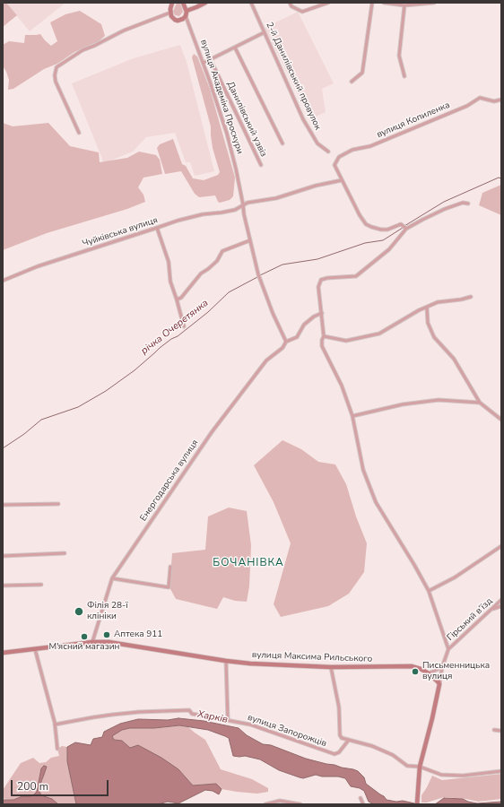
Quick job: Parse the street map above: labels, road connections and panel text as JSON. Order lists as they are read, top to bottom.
{
  "streets": {
    "main road": ["вулиця Академіка Проскури", "вулиця Максима Рильського"],
    "street": [
      "2-й Данилівський провулок",
      "Данилівський узвіз",
      "вулиця Копиленка",
      "Чуйківська вулиця",
      "Енергодарська вулиця",
      "Гірський в’їзд",
      "вулиця Запорожців"
    ]
  },
  "crossings": [
    ["вулиця Академіка Проскури", "Чуйківська вулиця"],
    ["Енергодарська вулиця", "вулиця Максима Рильського"]
  ],
  "districts": ["БОЧАНІВКА"],
  "water": ["річка Очеретянка", "Харків"],
  "places": [
    "Філія 28-ї клініки",
    "Аптека 911",
    "М'ясний магазин",
    "Письменницька вулиця"
  ],
  "scale_bar": "200 m"
}
